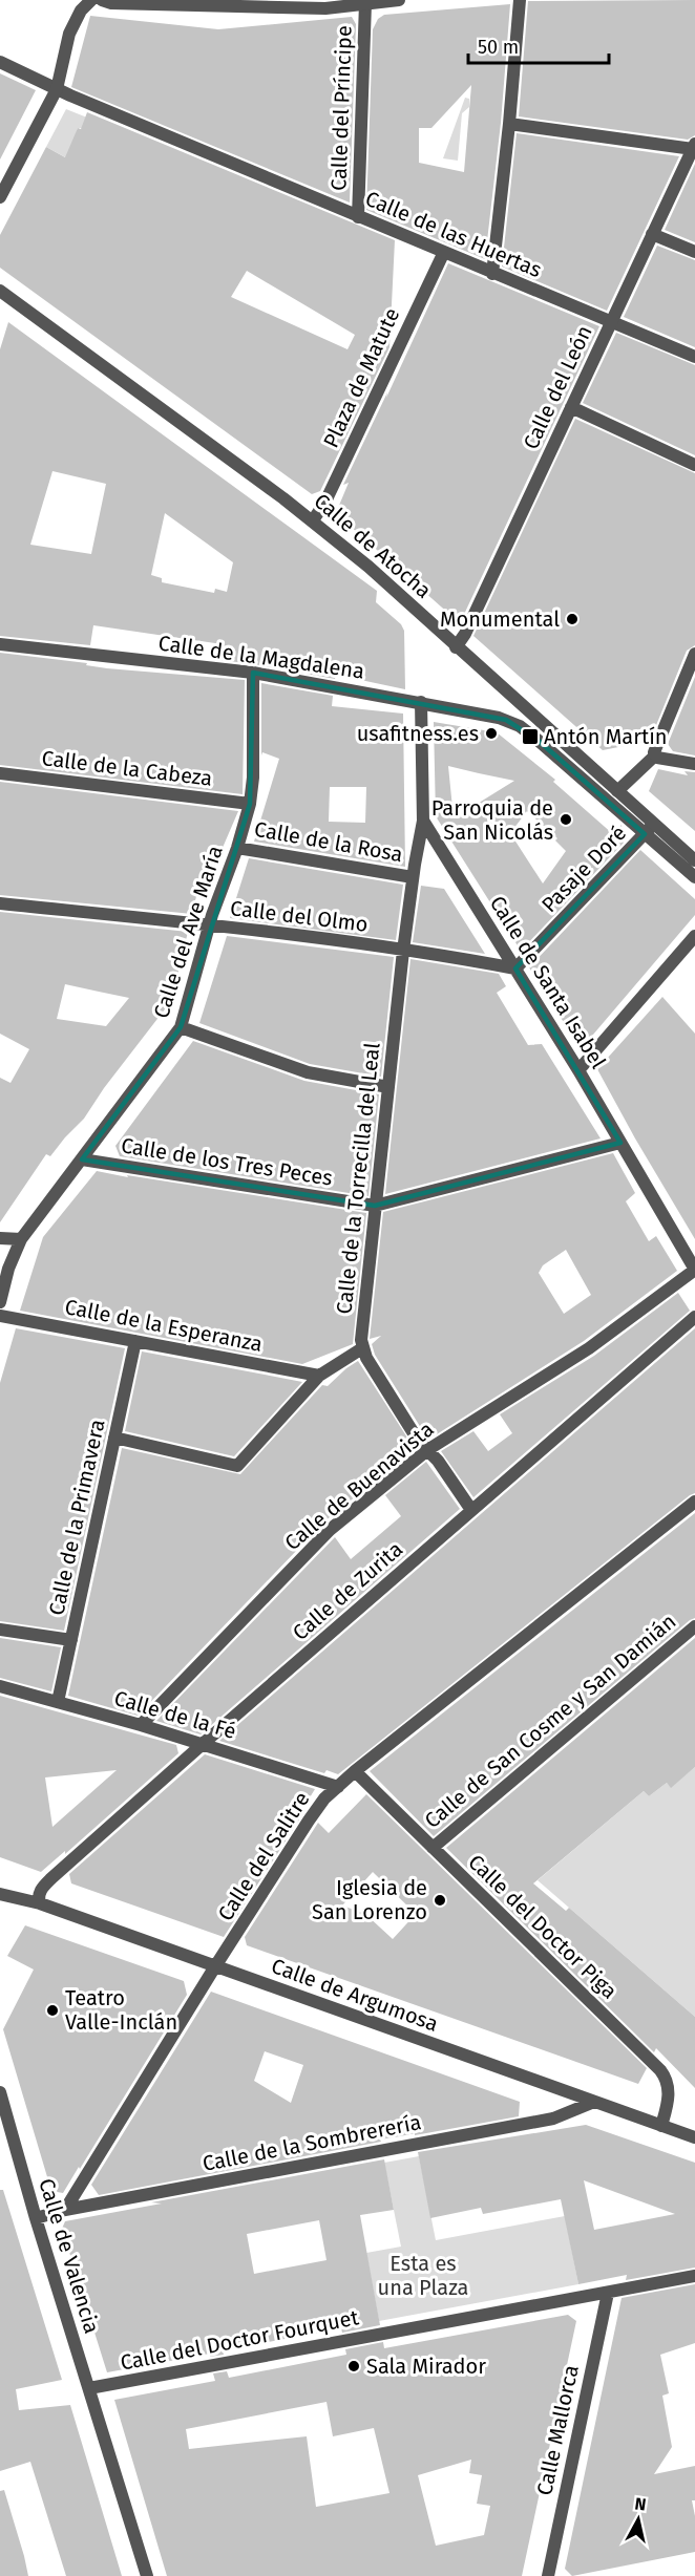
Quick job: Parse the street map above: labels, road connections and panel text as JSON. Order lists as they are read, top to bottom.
{
  "streets": {
    "street": [
      "Calle del Príncipe",
      "Calle de las Huertas",
      "Plaza de Matute",
      "Calle del León",
      "Calle de Atocha",
      "Calle de la Magdalena",
      "Calle de la Cabeza",
      "Calle de la Rosa",
      "Pasaje Doré",
      "Calle del Olmo",
      "Calle del Ave María",
      "Calle de Santa Isabel",
      "Calle de los Tres Peces",
      "Calle de la Torrecilla del Leal",
      "Calle de la Esperanza",
      "Calle de Buenavista",
      "Calle de la Primavera",
      "Calle de Zurita",
      "Calle de la Fé",
      "Calle de San Cosme y San Damián",
      "Calle del Salitre",
      "Calle del Doctor Piga",
      "Calle de Argumosa",
      "Calle de la Sombrerería",
      "Calle de Valencia",
      "Calle del Doctor Fourquet",
      "Calle Mallorca"
    ]
  },
  "crossings": [
    ["Calle del Príncipe", "Calle de las Huertas"],
    ["Calle de las Huertas", "Plaza de Matute"],
    ["Calle de las Huertas", "Calle del León"],
    ["Plaza de Matute", "Calle de Atocha"],
    ["Calle del León", "Calle de Atocha"],
    ["Calle de Atocha", "Pasaje Doré"],
    ["Calle de la Magdalena", "Pasaje Doré"],
    ["Calle de la Magdalena", "Calle del Ave María"],
    ["Calle de la Cabeza", "Calle del Ave María"],
    ["Calle de la Rosa", "Calle del Ave María"],
    ["Calle de la Rosa", "Calle de la Torrecilla del Leal"],
    ["Pasaje Doré", "Calle del Olmo"],
    ["Pasaje Doré", "Calle de Santa Isabel"],
    ["Calle del Olmo", "Calle del Ave María"],
    ["Calle del Olmo", "Calle de Santa Isabel"],
    ["Calle del Olmo", "Calle de la Torrecilla del Leal"],
    ["Calle del Ave María", "Calle de los Tres Peces"],
    ["Calle de Santa Isabel", "Calle de los Tres Peces"],
    ["Calle de Santa Isabel", "Calle de la Torrecilla del Leal"],
    ["Calle de Santa Isabel", "Calle de Buenavista"],
    ["Calle de los Tres Peces", "Calle de la Torrecilla del Leal"],
    ["Calle de la Esperanza", "Calle de la Primavera"],
    ["Calle de Buenavista", "Calle de la Fé"],
    ["Calle de la Primavera", "Calle de la Fé"],
    ["Calle de Zurita", "Calle de la Fé"],
    ["Calle de Zurita", "Calle de Argumosa"],
    ["Calle de la Fé", "Calle del Salitre"],
    ["Calle de San Cosme y San Damián", "Calle del Doctor Piga"],
    ["Calle del Salitre", "Calle del Doctor Piga"],
    ["Calle del Salitre", "Calle de Argumosa"],
    ["Calle del Salitre", "Calle de la Sombrerería"],
    ["Calle del Doctor Piga", "Calle de Argumosa"],
    ["Calle de Argumosa", "Calle de la Sombrerería"],
    ["Calle de la Sombrerería", "Calle de Valencia"],
    ["Calle de Valencia", "Calle del Doctor Fourquet"],
    ["Calle del Doctor Fourquet", "Calle Mallorca"]
  ],
  "parks": ["Esta es una Plaza"],
  "places": {
    "other": [
      "Monumental",
      "usafitness.es",
      "Parroquia de San Nicolás",
      "Iglesia de San Lorenzo",
      "Teatro Valle-Inclán",
      "Sala Mirador"
    ],
    "transit": ["Antón Martín"]
  },
  "scale_bar": "50 m",
  "north": "top"
}
